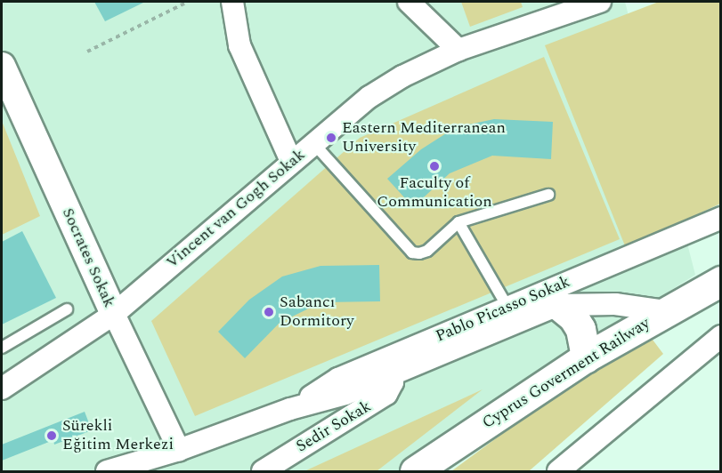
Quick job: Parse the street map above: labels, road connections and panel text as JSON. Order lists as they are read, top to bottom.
{
  "streets": {
    "main road": ["Cyprus Goverment Railway"],
    "street": [
      "Vincent van Gogh Sokak",
      "Socrates Sokak",
      "Pablo Picasso Sokak",
      "Sedir Sokak"
    ]
  },
  "crossings": [
    ["Vincent van Gogh Sokak", "Socrates Sokak"],
    ["Socrates Sokak", "Pablo Picasso Sokak"],
    ["Pablo Picasso Sokak", "Cyprus Goverment Railway"],
    ["Pablo Picasso Sokak", "Sedir Sokak"]
  ],
  "places": [
    "Eastern Mediterranean University",
    "Faculty of Communication",
    "Sabancı Dormitory",
    "Sürekli Eğitim Merkezi"
  ]
}
